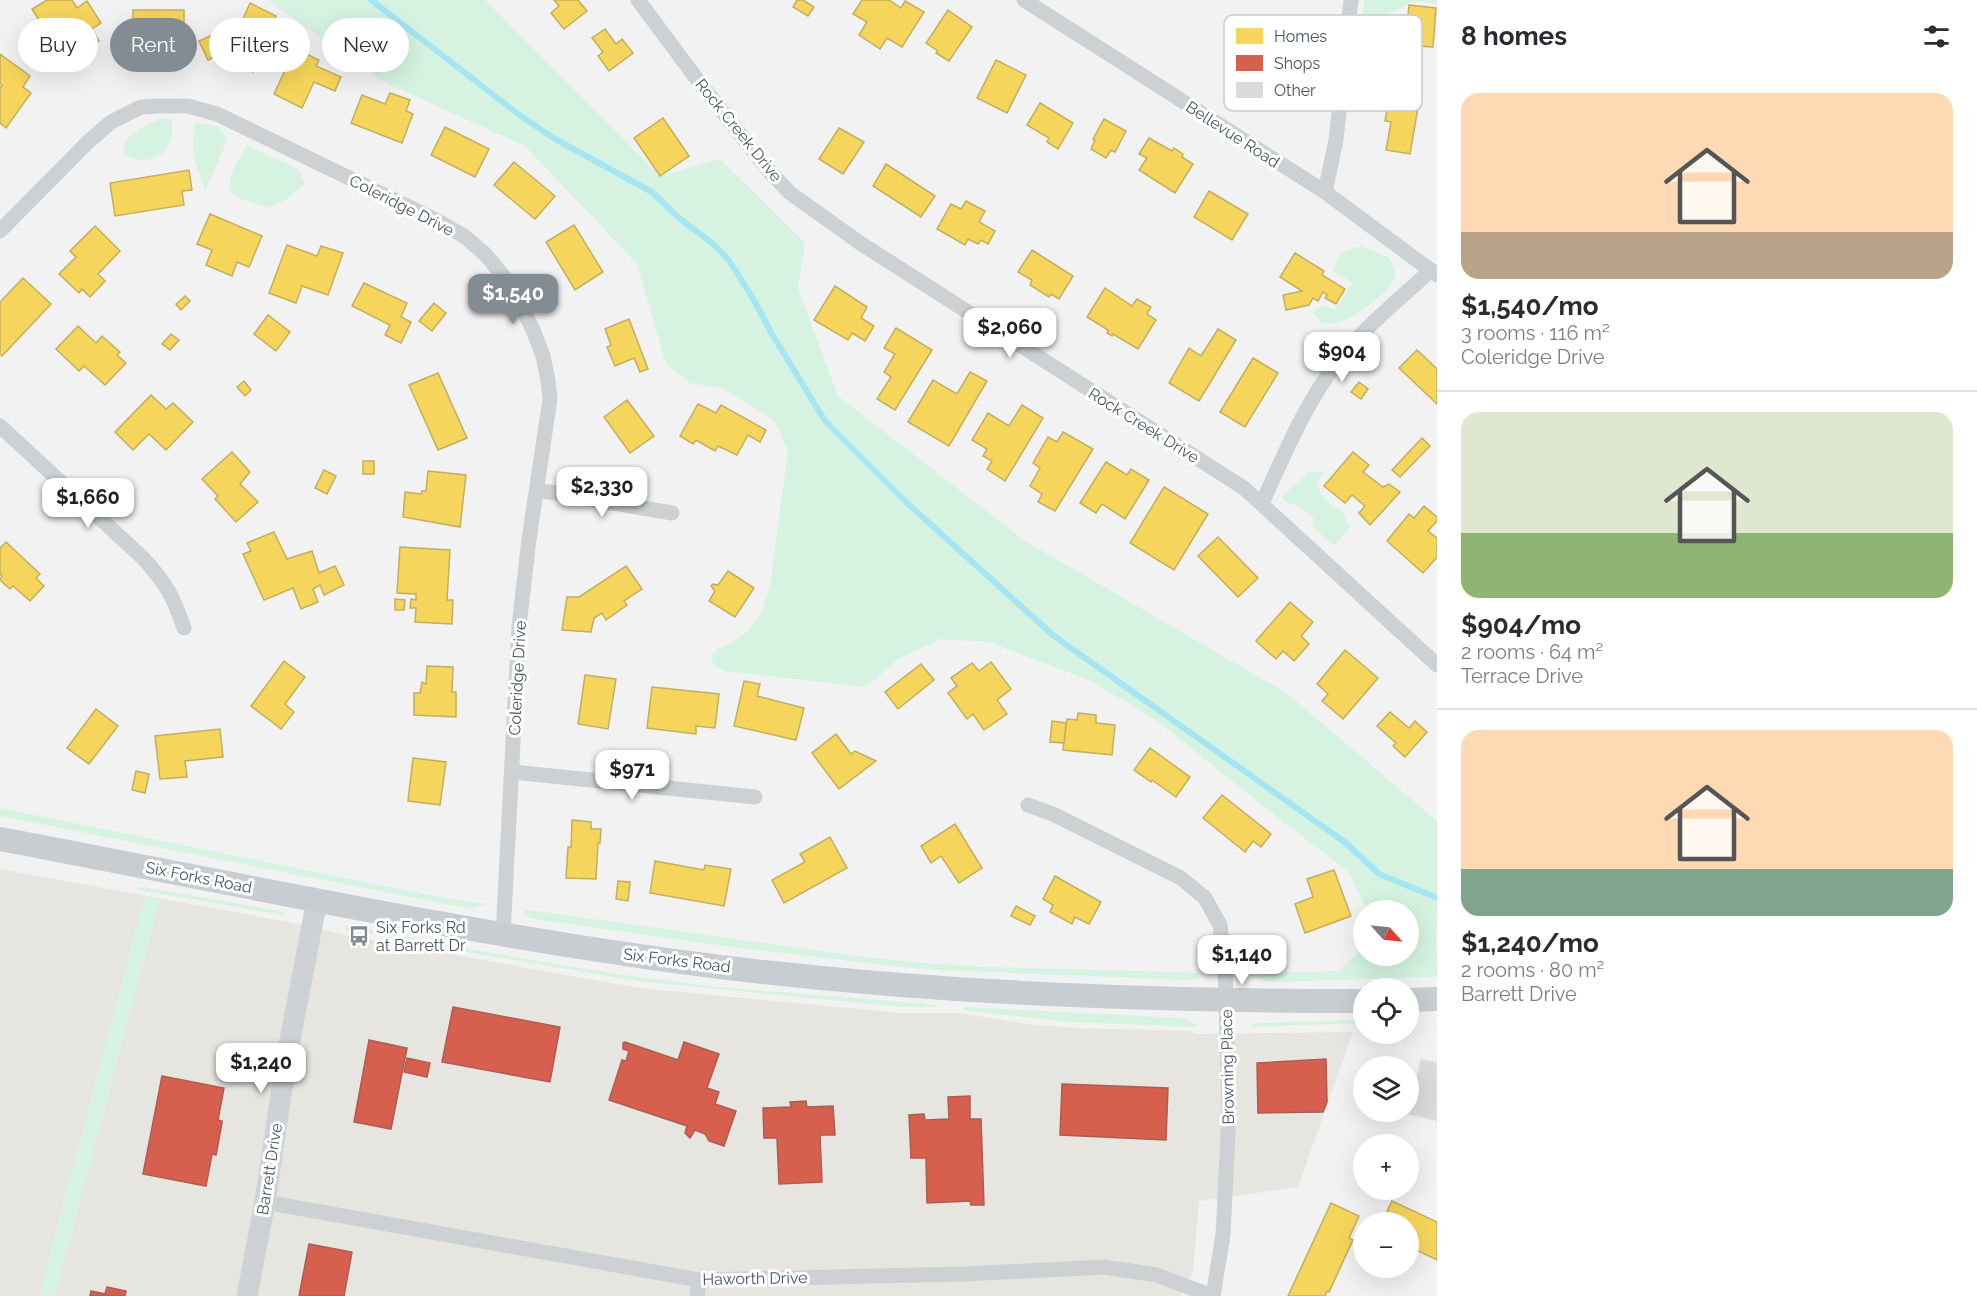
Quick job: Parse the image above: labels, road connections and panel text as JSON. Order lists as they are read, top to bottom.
{
  "streets": {
    "main road": ["Six Forks Road"],
    "street": [
      "Rock Creek Drive",
      "Bellevue Road",
      "Coleridge Drive",
      "Browning Place",
      "Barrett Drive",
      "Haworth Drive"
    ]
  },
  "crossings": [
    ["Coleridge Drive", "Six Forks Road"],
    ["Six Forks Road", "Browning Place"],
    ["Six Forks Road", "Barrett Drive"],
    ["Browning Place", "Haworth Drive"],
    ["Barrett Drive", "Haworth Drive"]
  ],
  "places": {
    "bus stop": ["Six Forks Rd at Barrett Dr"]
  },
  "legend": ["Homes", "Shops", "Other"],
  "north": "bottom right",
  "page": {
    "heading": "8 homes",
    "chip": [
      "Buy",
      "Rent",
      "Filters",
      "New"
    ],
    "list": [
      {
        "name": "$1,540/mo",
        "note": "3 rooms · 116 m² · Coleridge Drive"
      },
      {
        "name": "$904/mo",
        "note": "2 rooms · 64 m² · Terrace Drive"
      },
      {
        "name": "$1,240/mo",
        "note": "2 rooms · 80 m² · Barrett Drive"
      }
    ],
    "price": [
      "$1,540",
      "$2,060",
      "$904",
      "$2,330",
      "$1,660",
      "$971",
      "$1,140",
      "$1,240"
    ],
    "map_buttons": ["+", "−"]
  }
}
